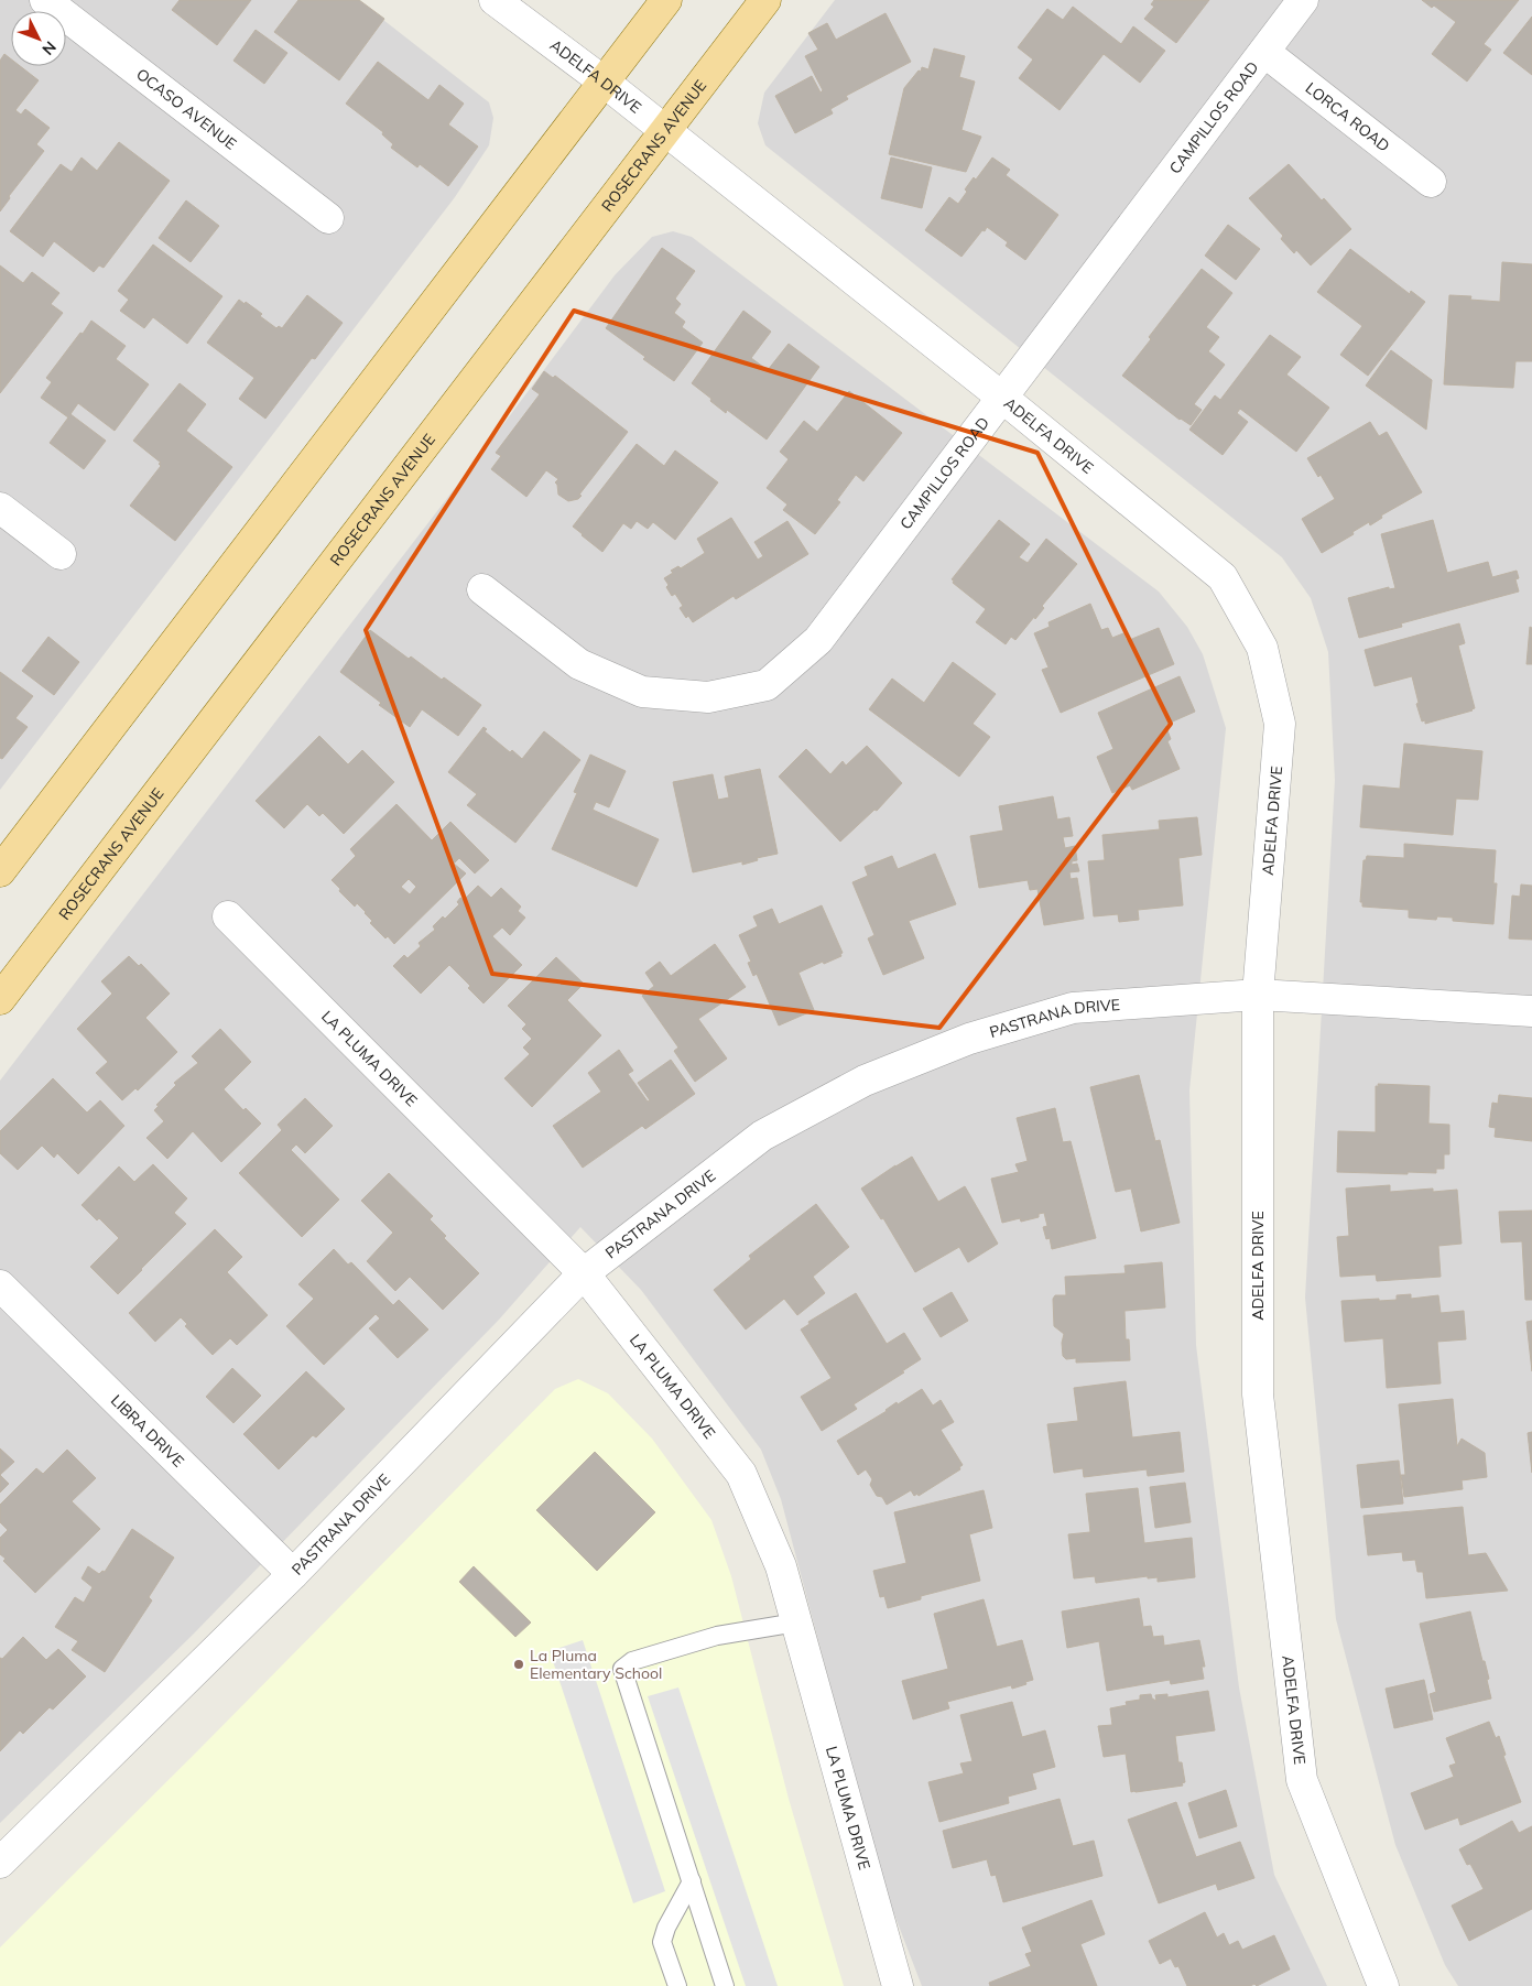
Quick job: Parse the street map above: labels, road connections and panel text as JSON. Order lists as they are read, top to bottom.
{
  "streets": {
    "main road": ["ROSECRANS AVENUE"],
    "street": [
      "ADELFA DRIVE",
      "OCASO AVENUE",
      "LORCA ROAD",
      "CAMPILLOS ROAD",
      "PASTRANA DRIVE",
      "LA PLUMA DRIVE",
      "LIBRA DRIVE"
    ]
  },
  "crossings": [
    ["ADELFA DRIVE", "CAMPILLOS ROAD"],
    ["ADELFA DRIVE", "ROSECRANS AVENUE"],
    ["ADELFA DRIVE", "PASTRANA DRIVE"],
    ["LORCA ROAD", "CAMPILLOS ROAD"],
    ["PASTRANA DRIVE", "LA PLUMA DRIVE"],
    ["PASTRANA DRIVE", "LIBRA DRIVE"]
  ],
  "places": ["La Pluma Elementary School"],
  "north": "bottom right"
}
